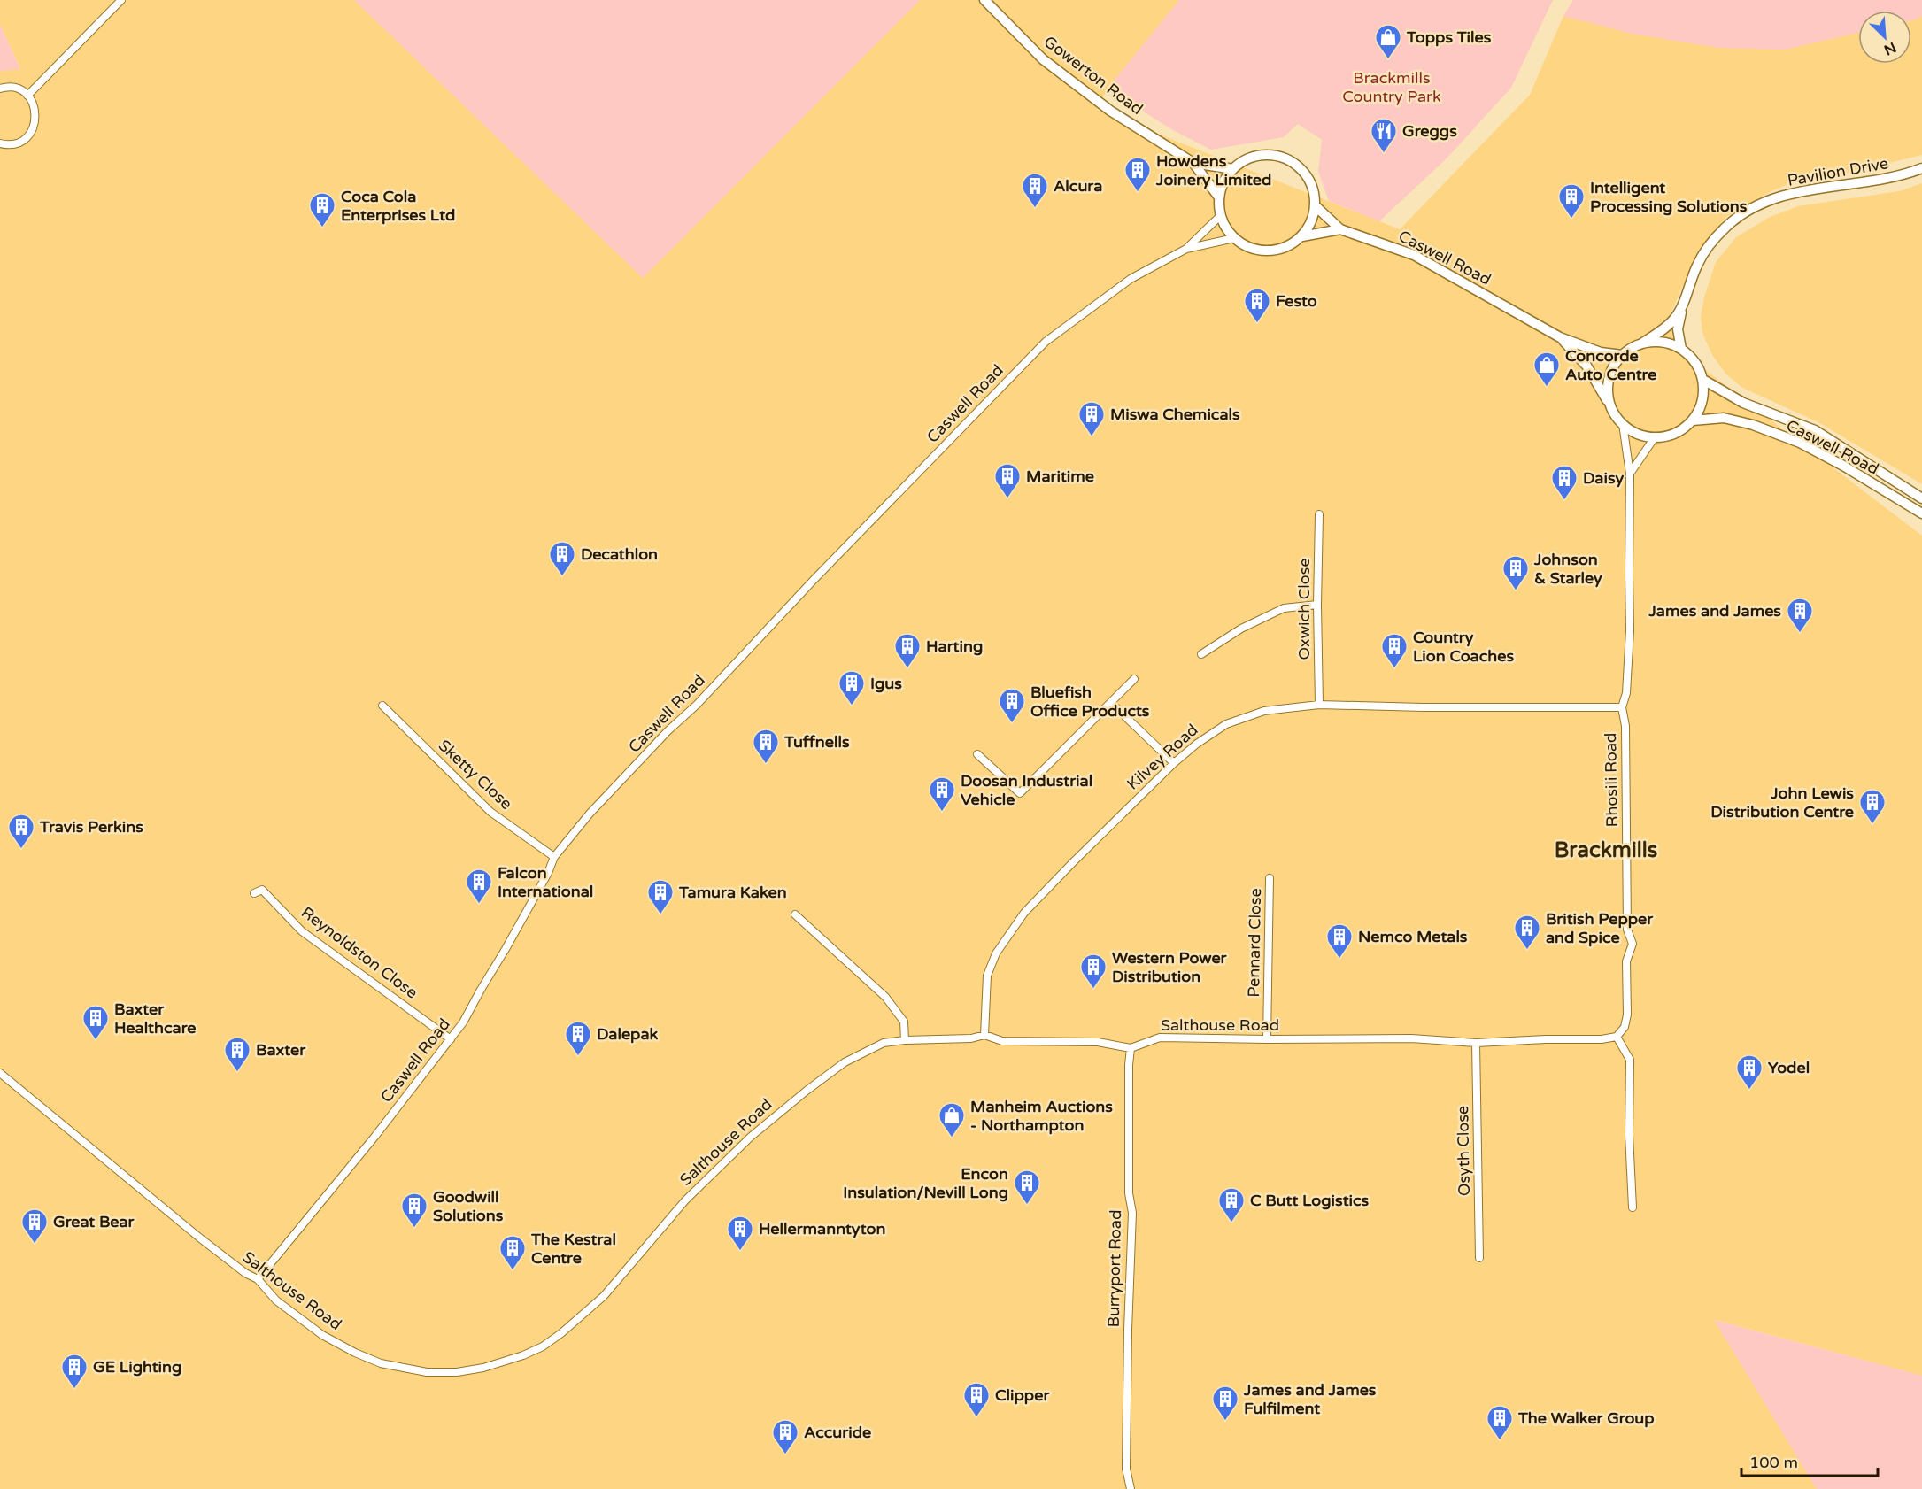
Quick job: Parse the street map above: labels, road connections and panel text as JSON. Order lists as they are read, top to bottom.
{
  "streets": {
    "street": [
      "Gowerton Road",
      "Pavilion Drive",
      "Caswell Road",
      "Oxwich Close",
      "Kilvey Road",
      "Sketty Close",
      "Rhosili Road",
      "Pennard Close",
      "Reynoldston Close",
      "Salthouse Road",
      "Osyth Close",
      "Burryport Road"
    ]
  },
  "crossings": [
    ["Gowerton Road", "Caswell Road"],
    ["Pavilion Drive", "Caswell Road"],
    ["Pavilion Drive", "Rhosili Road"],
    ["Caswell Road", "Sketty Close"],
    ["Caswell Road", "Rhosili Road"],
    ["Caswell Road", "Reynoldston Close"],
    ["Caswell Road", "Salthouse Road"],
    ["Oxwich Close", "Kilvey Road"],
    ["Kilvey Road", "Rhosili Road"],
    ["Kilvey Road", "Salthouse Road"],
    ["Rhosili Road", "Salthouse Road"],
    ["Pennard Close", "Salthouse Road"],
    ["Salthouse Road", "Osyth Close"],
    ["Salthouse Road", "Burryport Road"]
  ],
  "districts": ["Brackmills"],
  "parks": ["Brackmills Country Park"],
  "places": {
    "shop": ["Topps Tiles", "Concorde Auto Centre", "Manheim Auctions - Northampton"],
    "restaurant": ["Greggs"],
    "building": [
      "Howdens Joinery Limited",
      "Alcura",
      "Intelligent Processing Solutions",
      "Coca Cola Enterprises Ltd",
      "Festo",
      "Miswa Chemicals",
      "Maritime",
      "Daisy",
      "Decathlon",
      "Johnson & Starley",
      "James and James",
      "Harting",
      "Country Lion Coaches",
      "Igus",
      "Bluefish Office Products",
      "Tuffnells",
      "Doosan Industrial Vehicle",
      "John Lewis Distribution Centre",
      "Travis Perkins",
      "Falcon International",
      "Tamura Kaken",
      "British Pepper and Spice",
      "Nemco Metals",
      "Western Power Distribution",
      "Baxter Healthcare",
      "Dalepak",
      "Baxter",
      "Yodel",
      "Encon Insulation/Nevill Long",
      "C Butt Logistics",
      "Goodwill Solutions",
      "Great Bear",
      "Hellermanntyton",
      "The Kestral Centre",
      "GE Lighting",
      "Clipper",
      "James and James Fulfilment",
      "The Walker Group",
      "Accuride"
    ]
  },
  "scale_bar": "100 m",
  "north": "bottom right"
}
